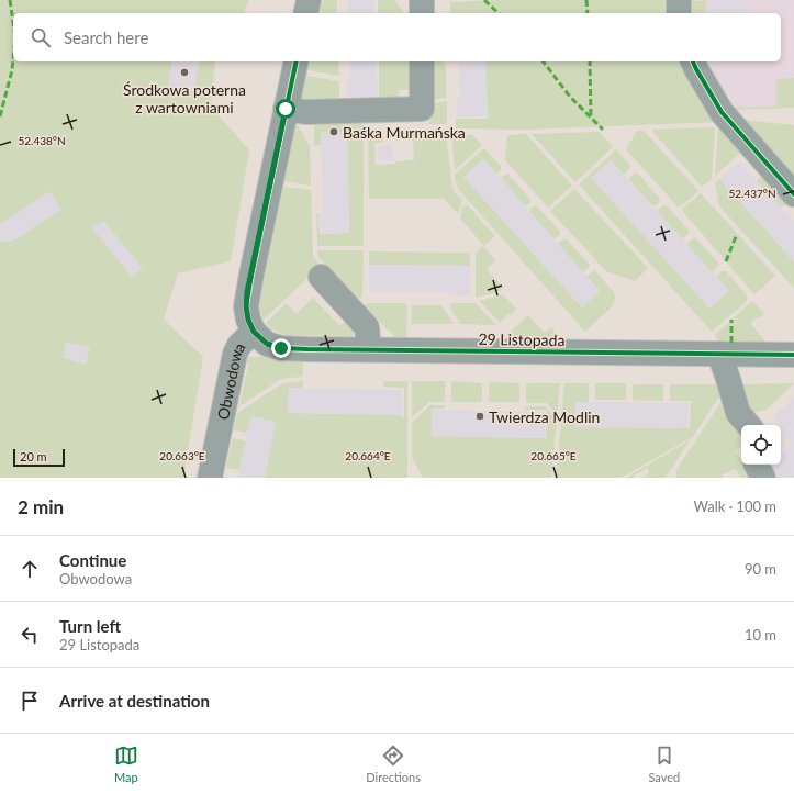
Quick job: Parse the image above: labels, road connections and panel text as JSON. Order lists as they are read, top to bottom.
{
  "streets": {
    "street": ["29 Listopada", "Obwodowa"]
  },
  "crossings": [
    ["29 Listopada", "Obwodowa"]
  ],
  "places": ["Środkowa poterna z wartowniami", "Baśka Murmańska", "Twierdza Modlin"],
  "scale_bar": "20 m",
  "page": {
    "search": "Search here",
    "scale": "20 m",
    "heading": ["2 min", "Walk · 100 m"],
    "list": [
      ["Continue", "Obwodowa", "90 m"],
      ["Turn left", "29 Listopada", "10 m"],
      "Arrive at destination"
    ],
    "nav": ["Map", "Directions", "Saved"]
  },
  "coordinates": [
    "52.438°N",
    "52.437°N",
    "20.663°E",
    "20.664°E",
    "20.665°E"
  ]
}
